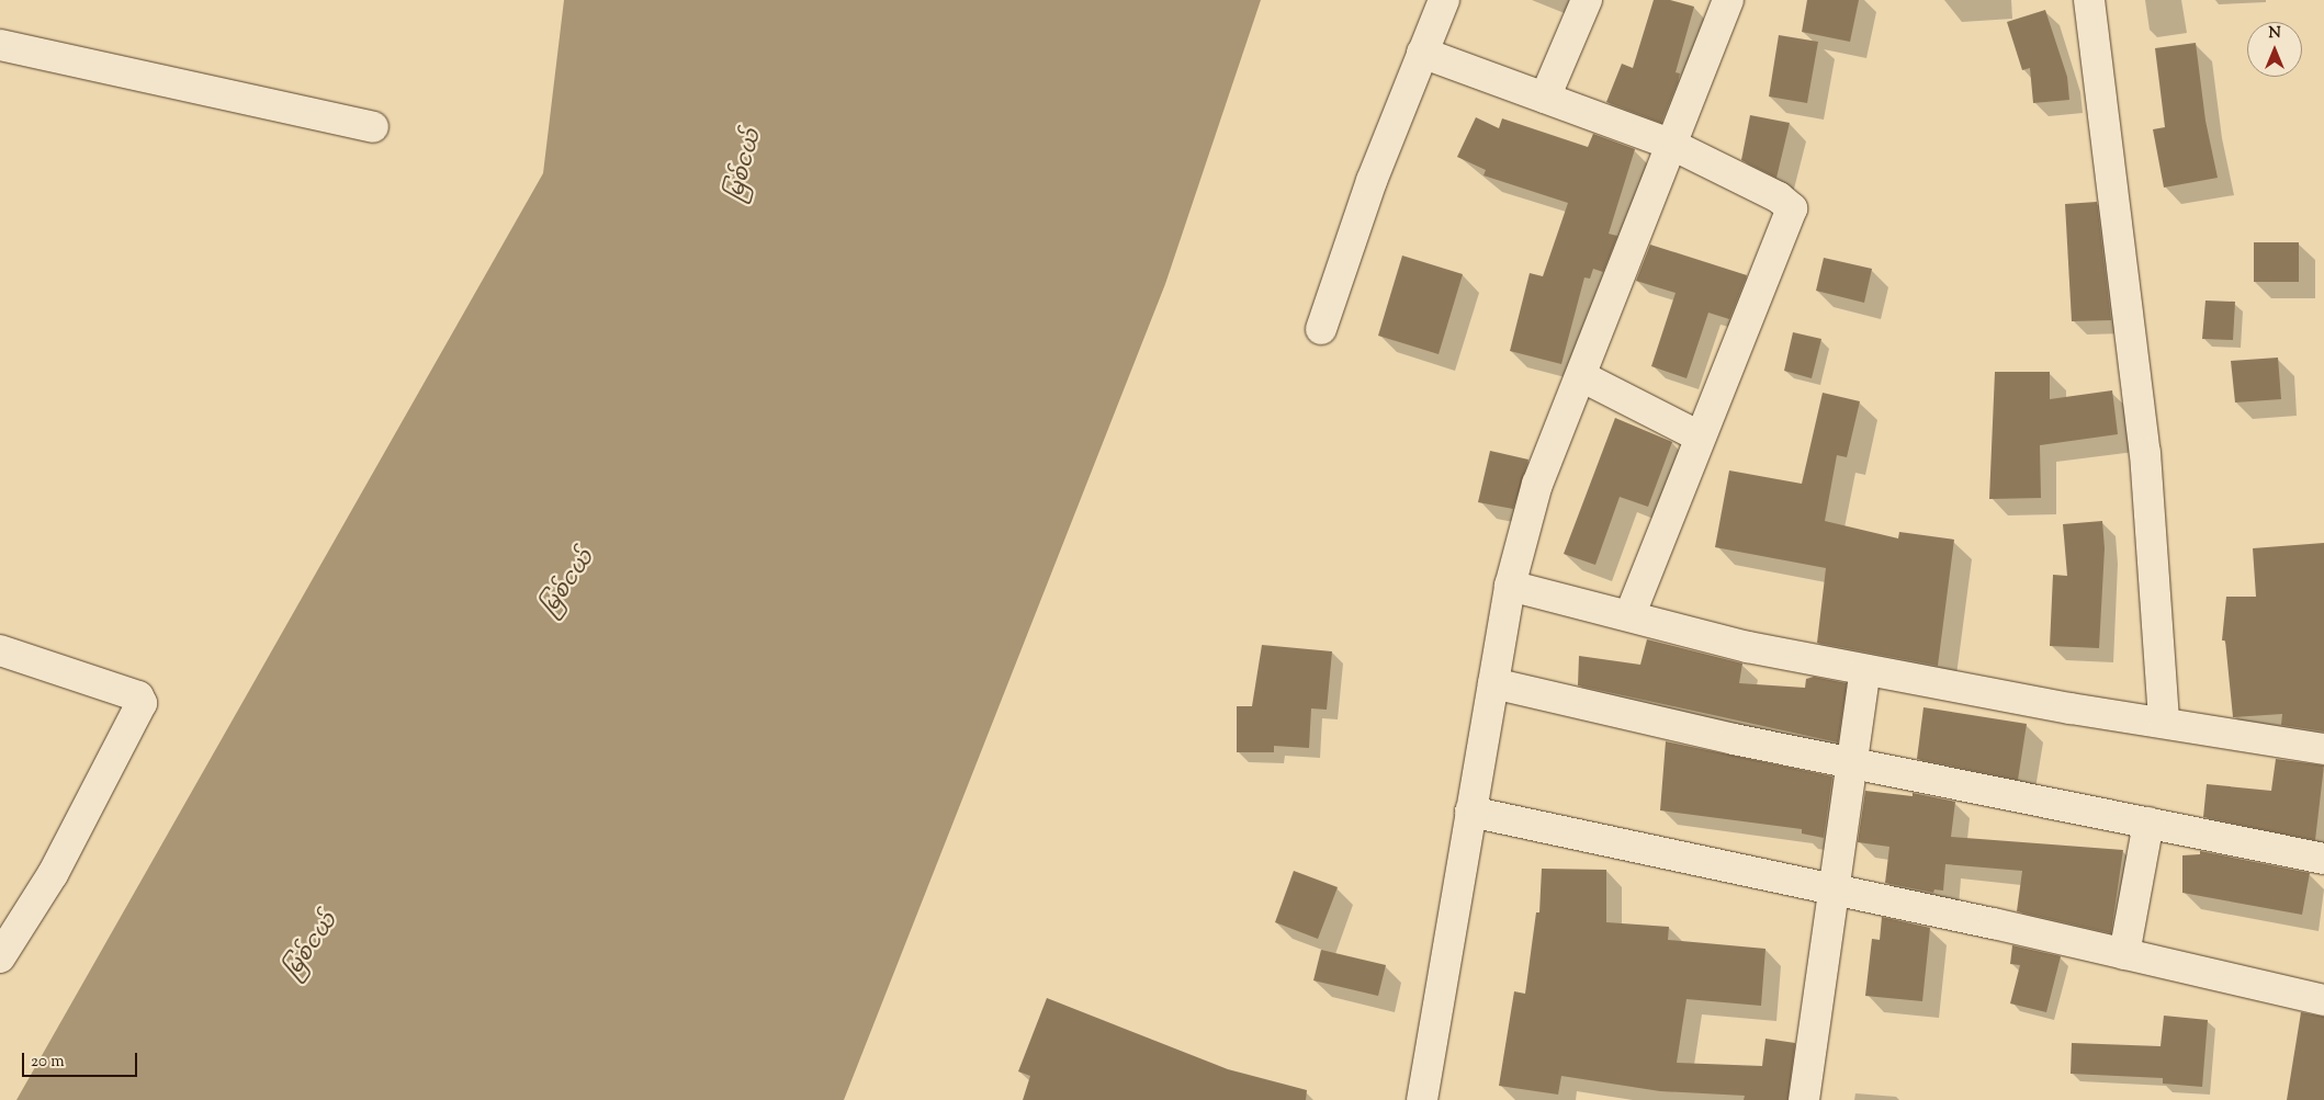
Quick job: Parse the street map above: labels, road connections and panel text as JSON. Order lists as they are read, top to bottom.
{
  "water": ["မြစ်ငယ်"],
  "scale_bar": "20 m",
  "north": "top"
}
